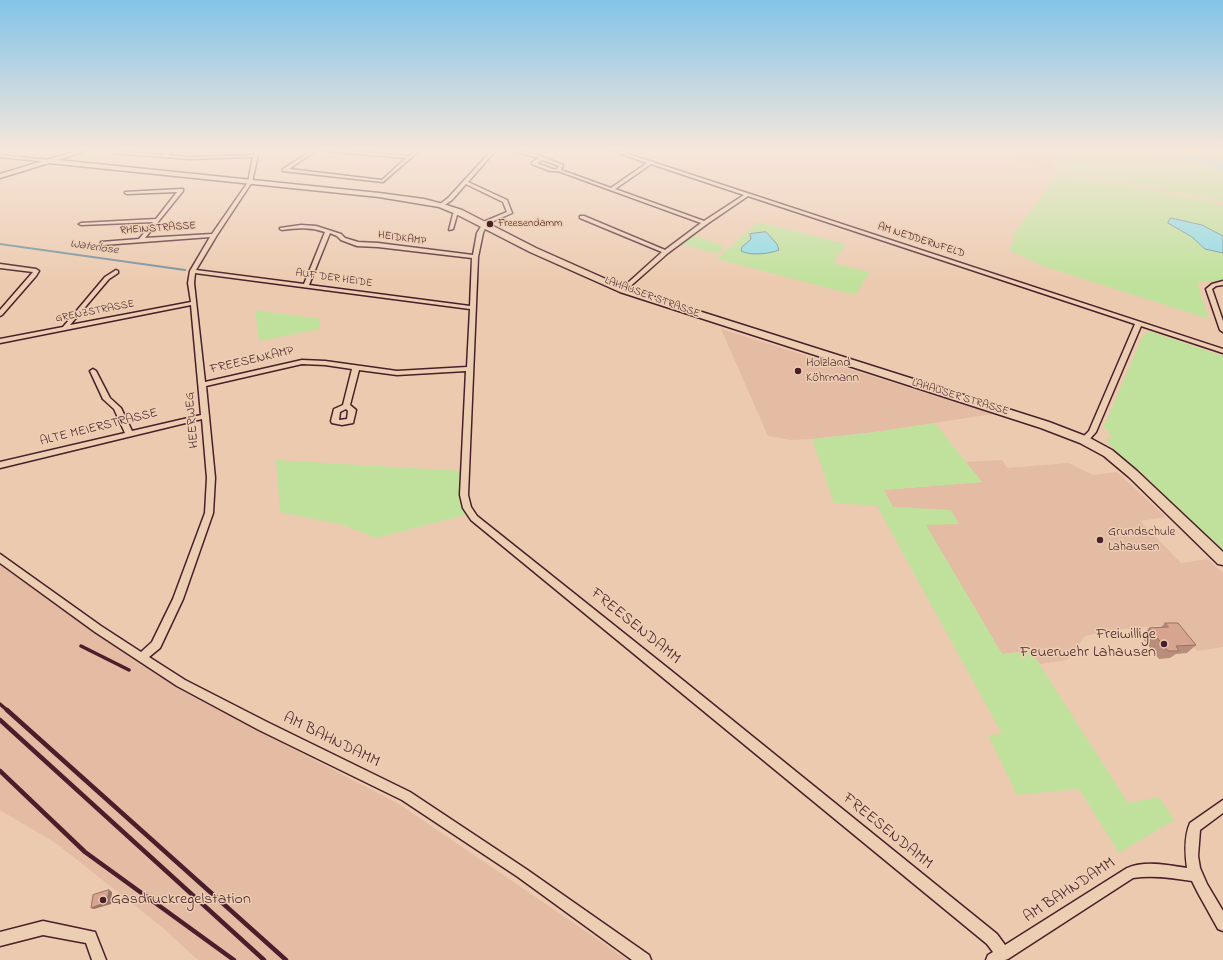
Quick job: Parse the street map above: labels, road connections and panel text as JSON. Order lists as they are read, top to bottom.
{
  "streets": {
    "street": [
      "RHEINSTRASSE",
      "HEIDKAMP",
      "AM NEDDERNFELD",
      "AUF DER HEIDE",
      "LAHAUSER STRASSE",
      "GRENZSTRASSE",
      "FREESENKAMP",
      "HEERWEG",
      "ALTE MEIERSTRASSE",
      "FREESENDAMM",
      "AM BAHNDAMM"
    ]
  },
  "crossings": [
    ["RHEINSTRASSE", "HEERWEG"],
    ["HEIDKAMP", "FREESENDAMM"],
    ["AUF DER HEIDE", "HEERWEG"],
    ["AUF DER HEIDE", "FREESENDAMM"],
    ["LAHAUSER STRASSE", "FREESENDAMM"],
    ["GRENZSTRASSE", "HEERWEG"],
    ["FREESENKAMP", "HEERWEG"],
    ["FREESENKAMP", "FREESENDAMM"],
    ["HEERWEG", "ALTE MEIERSTRASSE"],
    ["HEERWEG", "AM BAHNDAMM"],
    ["FREESENDAMM", "AM BAHNDAMM"]
  ],
  "water": ["Waterlose"],
  "places": [
    "Freesendamm",
    "Holzland Köhrmann",
    "Grundschule Lahausen",
    "Freiwillige Feuerwehr Lahausen",
    "Gasdruckregelstation"
  ]
}
